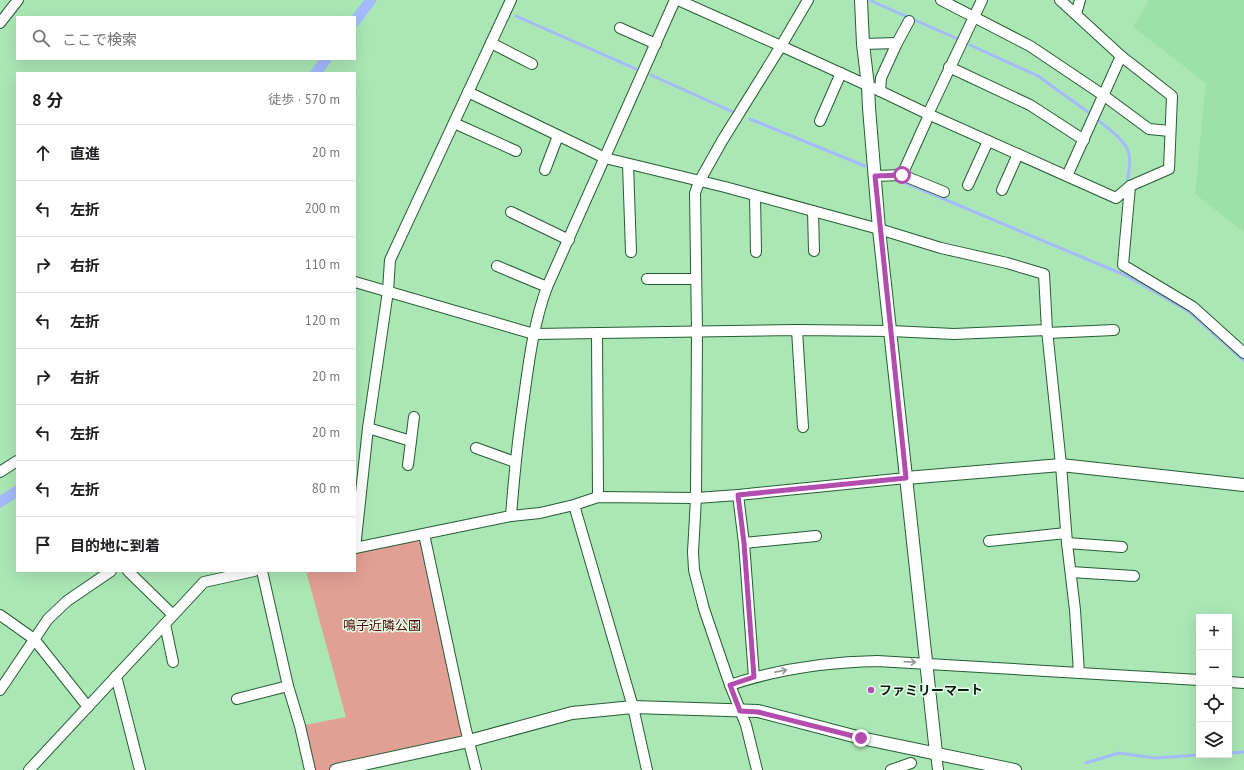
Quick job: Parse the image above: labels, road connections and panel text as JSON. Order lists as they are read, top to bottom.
{
  "parks": ["鳴子近隣公園"],
  "places": ["ファミリーマート"],
  "page": {
    "search": "ここで検索",
    "heading": ["8 分", "徒歩 · 570 m"],
    "list": [
      ["直進", "20 m"],
      ["左折", "200 m"],
      ["右折", "110 m"],
      ["左折", "120 m"],
      ["右折", "20 m"],
      ["左折", "20 m"],
      ["左折", "80 m"],
      "目的地に到着"
    ],
    "map_buttons": ["+", "−"]
  }
}
